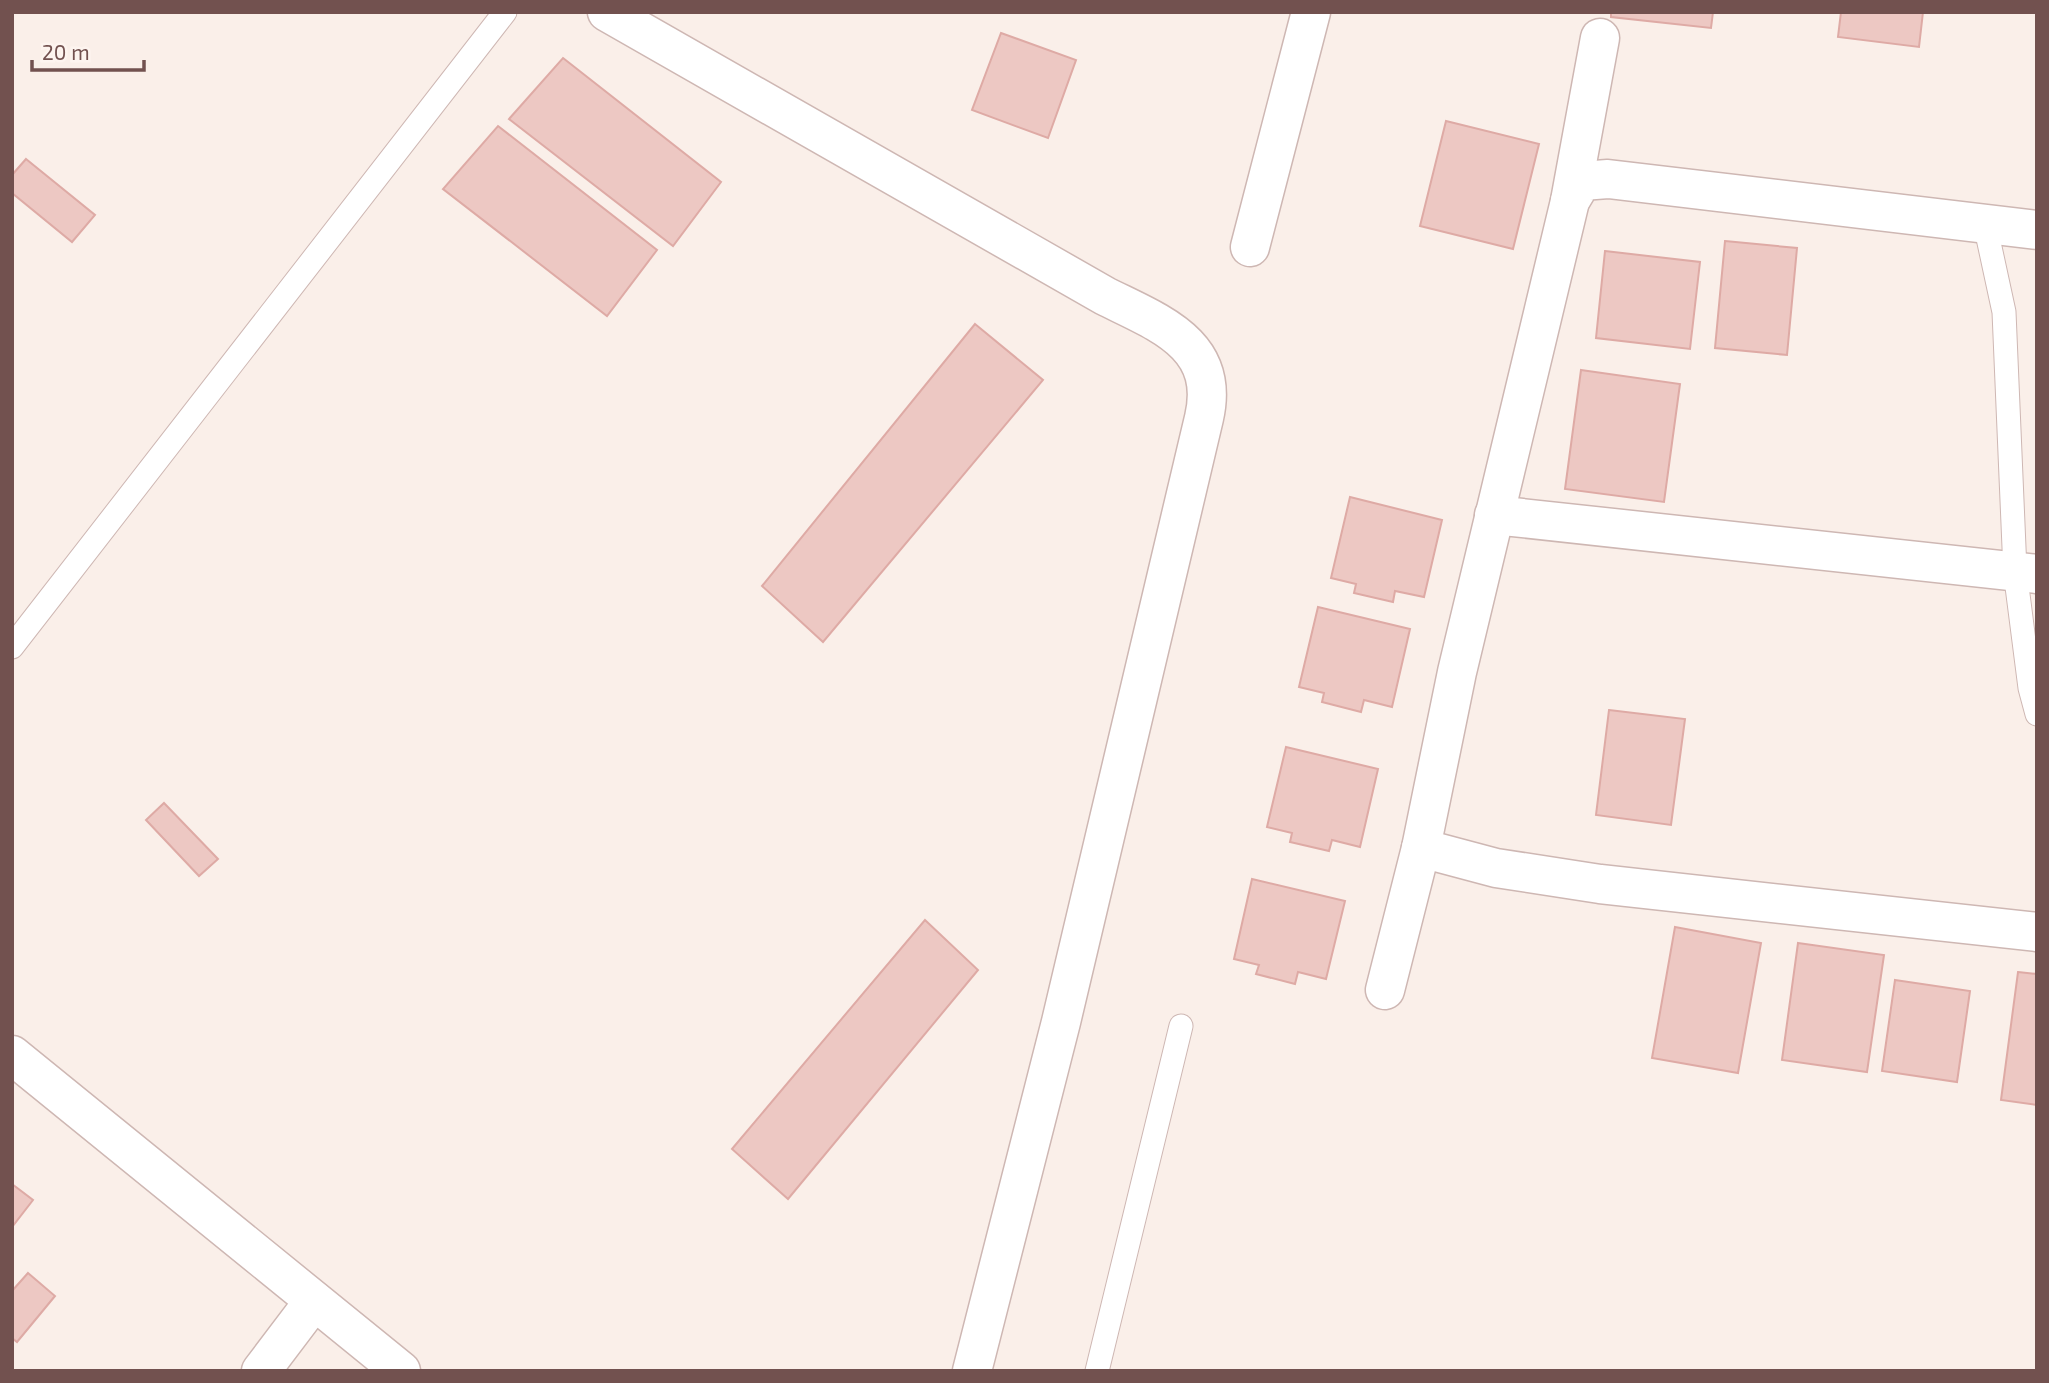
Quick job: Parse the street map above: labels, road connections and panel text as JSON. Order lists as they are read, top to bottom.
{
  "scale_bar": "20 m"
}
